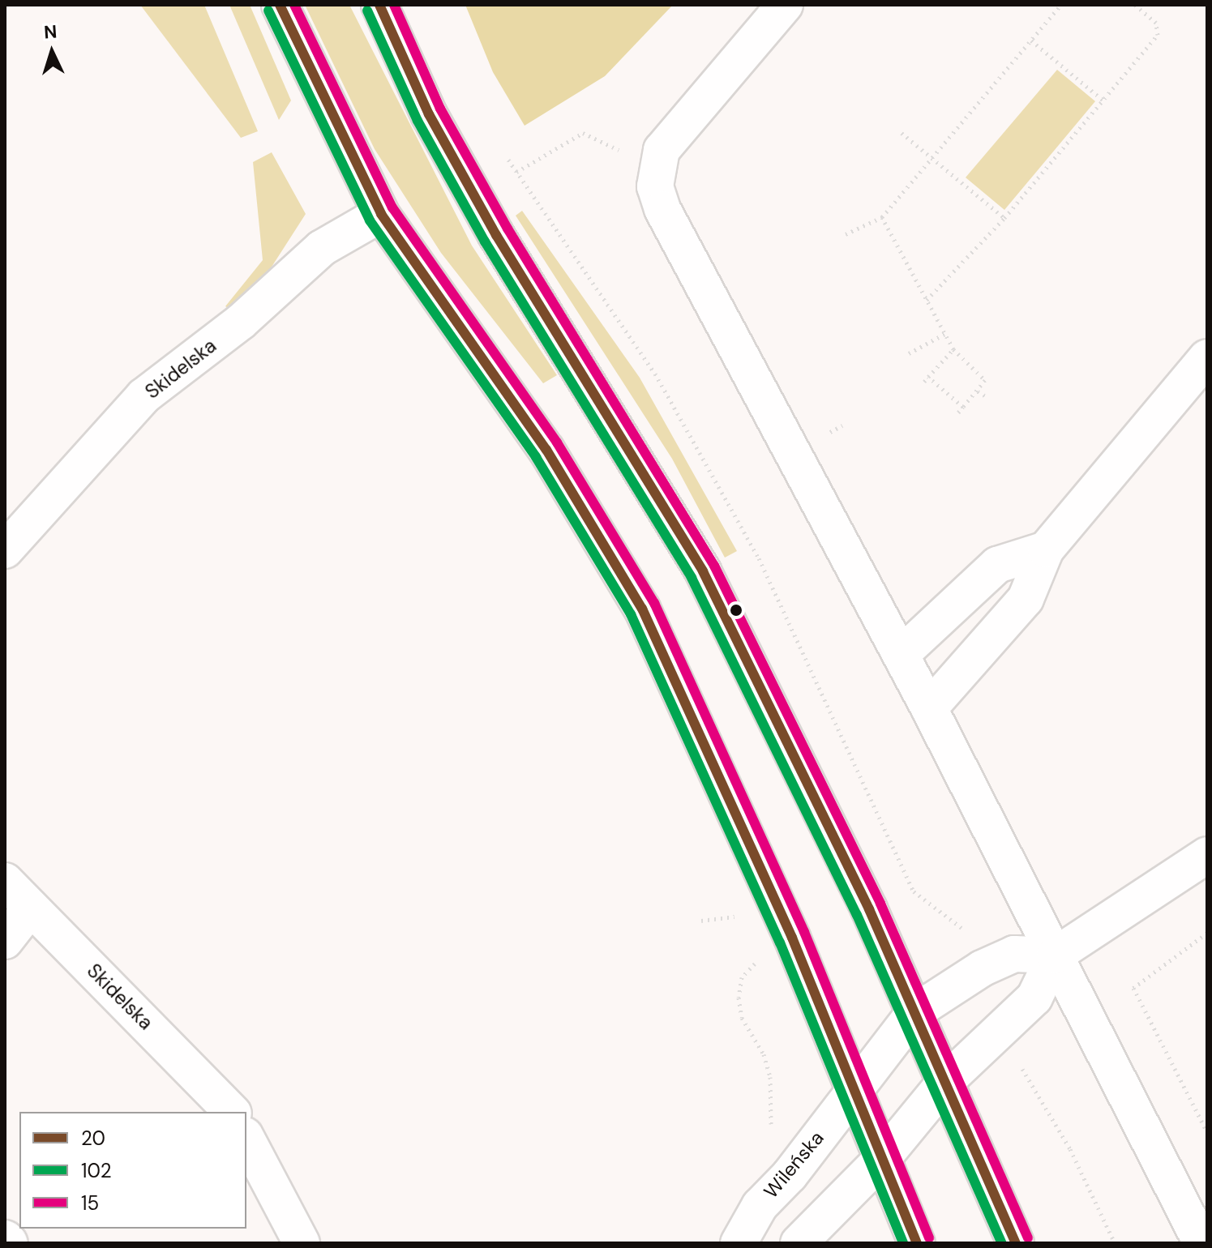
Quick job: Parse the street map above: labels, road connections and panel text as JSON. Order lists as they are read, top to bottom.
{
  "streets": {
    "street": ["Skidelska", "Wileńska"]
  },
  "lines": ["transit line 20", "transit line 15", "transit line 102"],
  "legend": ["20", "102", "15"],
  "north": "top"
}
